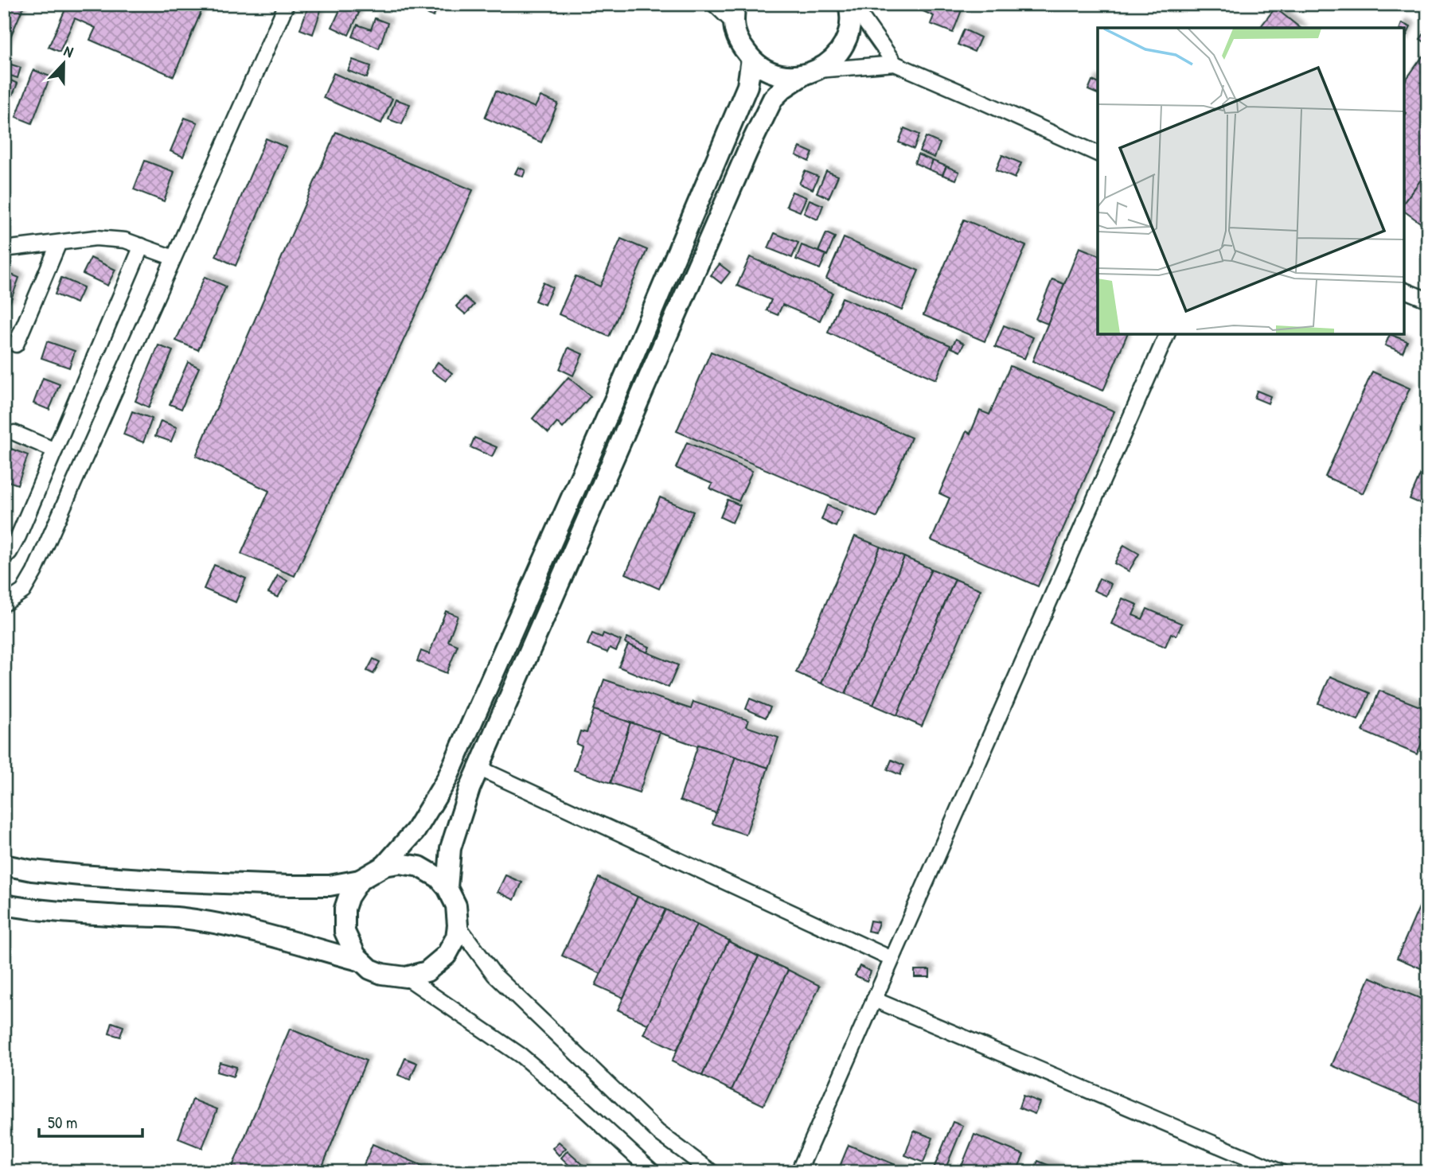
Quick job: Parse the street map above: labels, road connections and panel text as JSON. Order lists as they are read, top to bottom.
{
  "scale_bar": "50 m",
  "north": "top"
}
